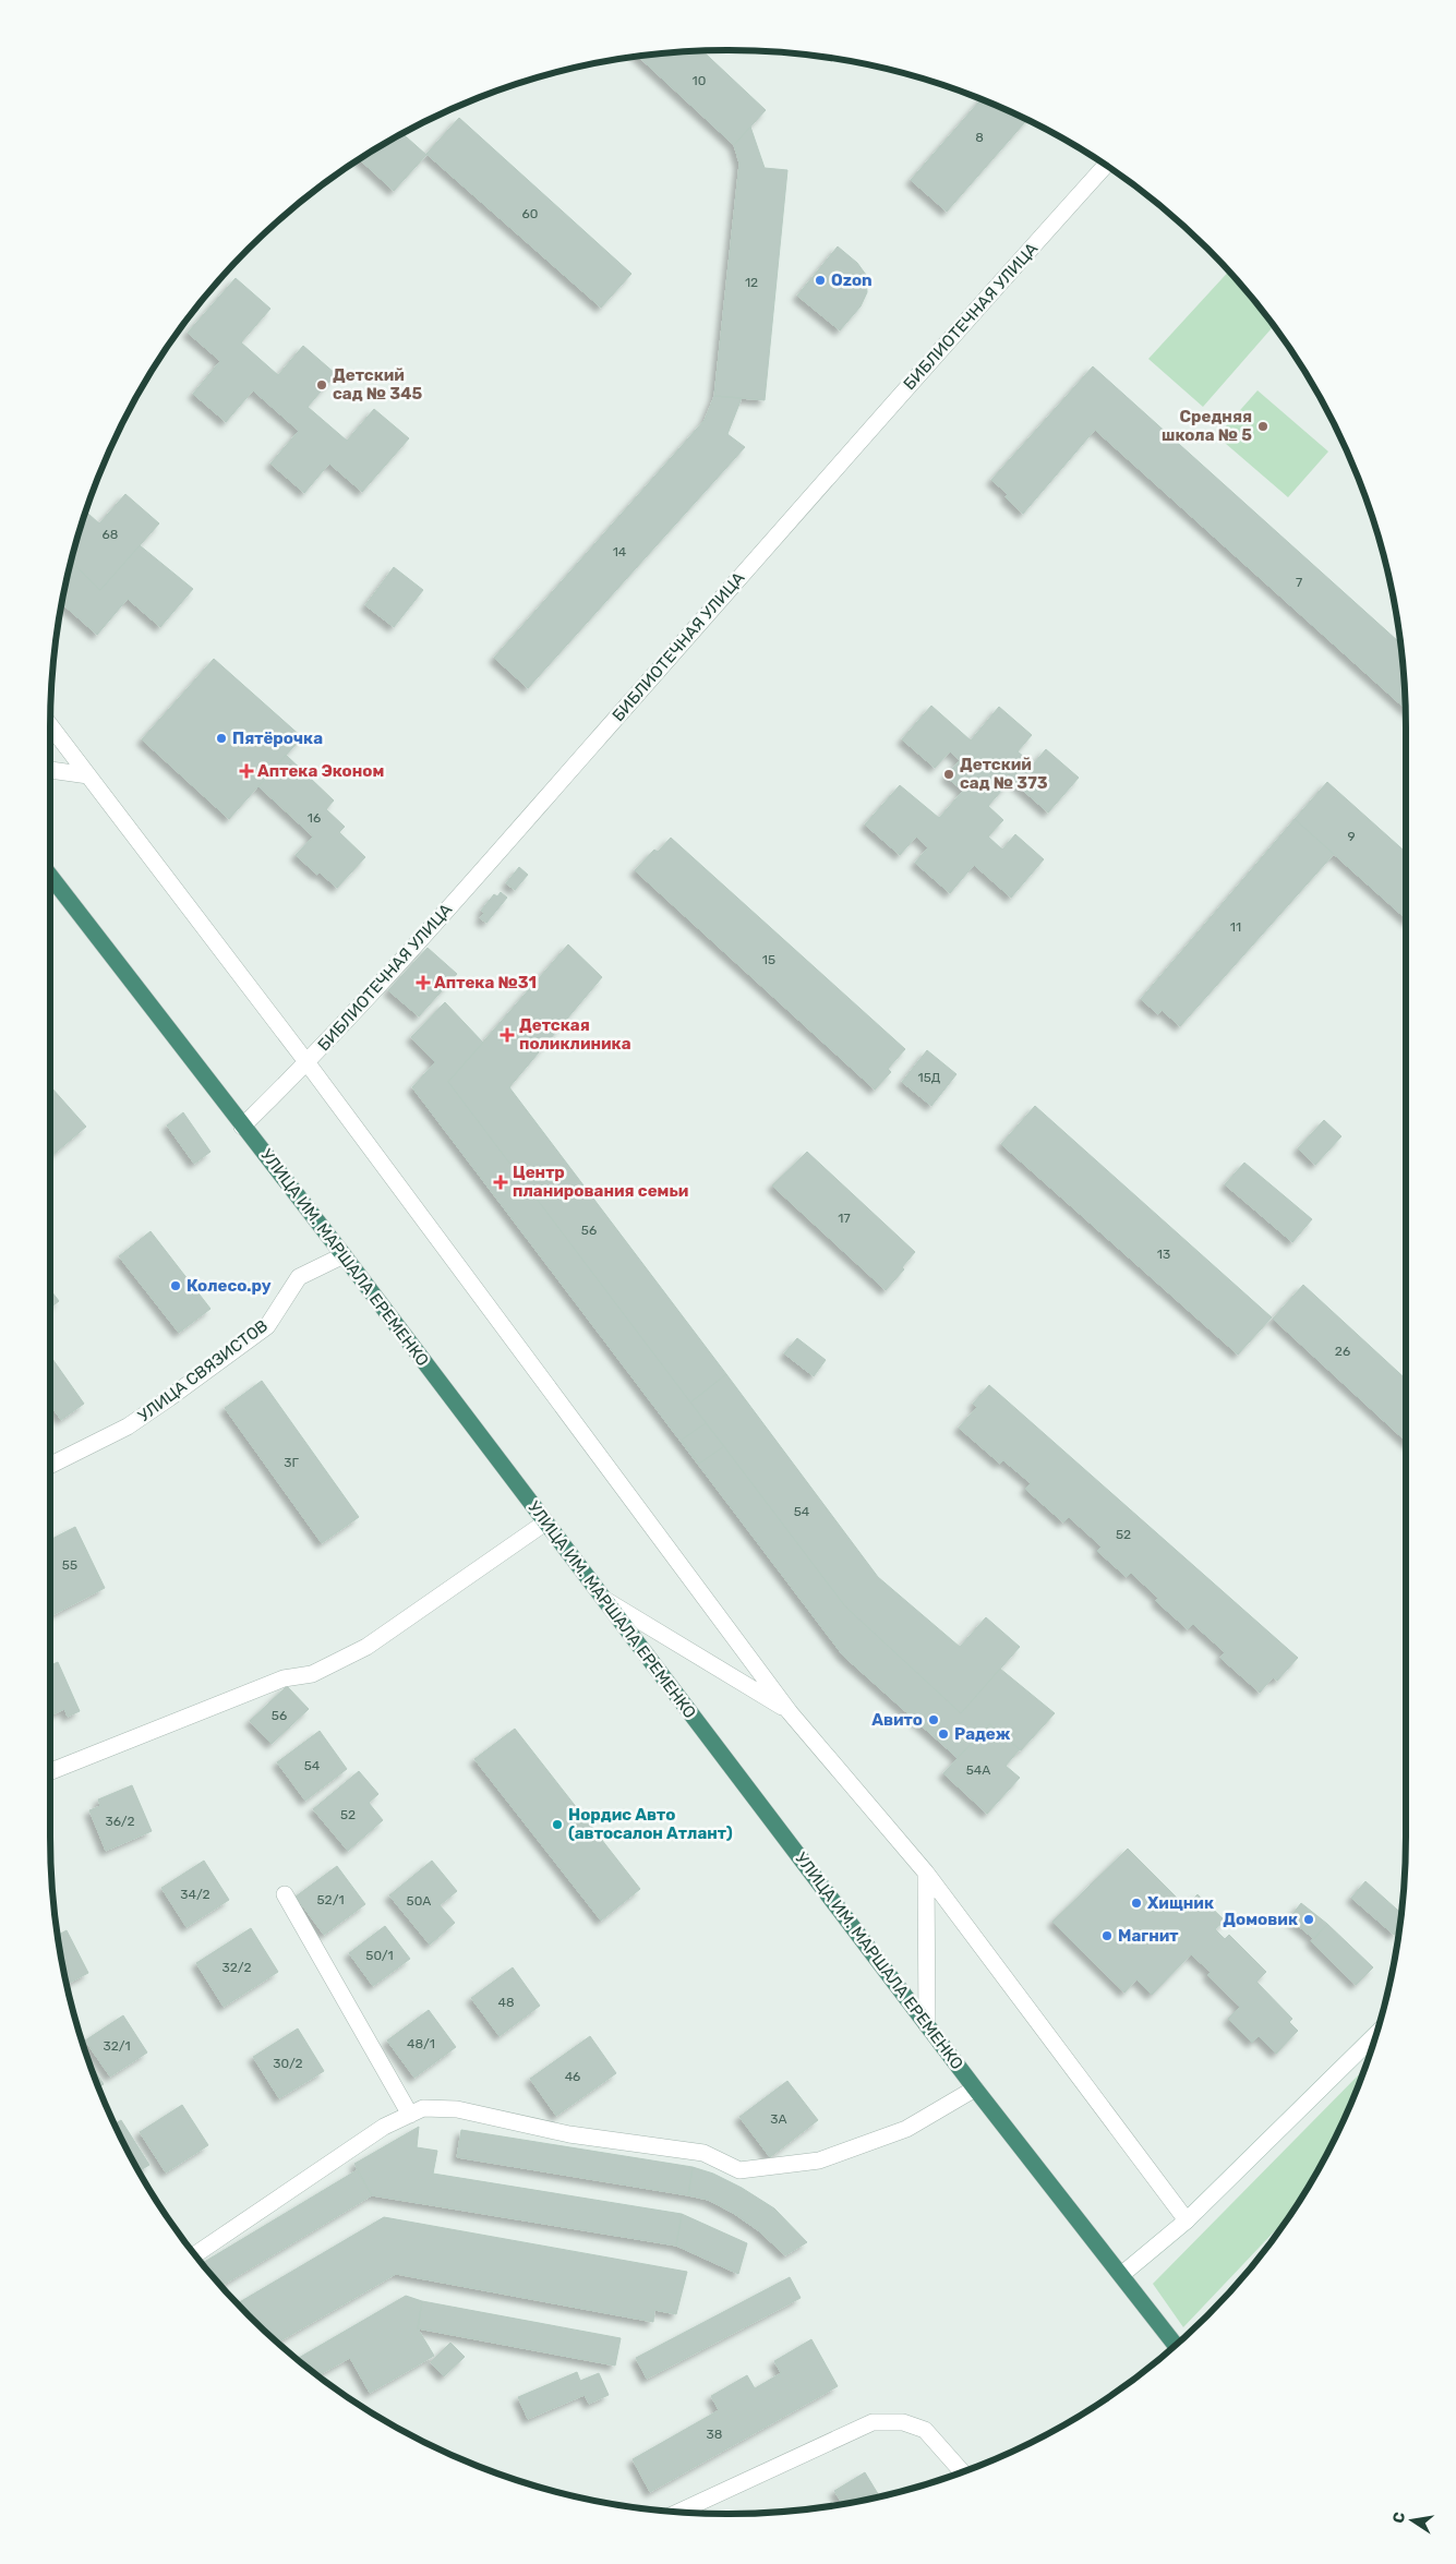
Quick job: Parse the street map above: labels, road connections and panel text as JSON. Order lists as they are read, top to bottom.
{
  "streets": {
    "highway": ["УЛИЦА ИМ. МАРШАЛА ЕРЕМЕНКО"],
    "street": ["БИБЛИОТЕЧНАЯ УЛИЦА", "УЛИЦА СВЯЗИСТОВ"]
  },
  "crossings": [
    ["БИБЛИОТЕЧНАЯ УЛИЦА", "УЛИЦА ИМ. МАРШАЛА ЕРЕМЕНКО"],
    ["УЛИЦА ИМ. МАРШАЛА ЕРЕМЕНКО", "УЛИЦА СВЯЗИСТОВ"]
  ],
  "places": {
    "other": [
      "Ozon",
      "Детский сад № 345",
      "Средняя школа № 5",
      "Пятёрочка",
      "Детский сад № 373",
      "Колесо.ру",
      "Авито",
      "Радеж",
      "Нордис Авто (автосалон Атлант)",
      "Хищник",
      "Домовик",
      "Магнит"
    ],
    "health": [
      "Аптека Эконом",
      "Аптека №31",
      "Детская поликлиника",
      "Центр планирования семьи"
    ]
  },
  "house_numbers": [
    "10",
    "8",
    "60",
    "12",
    "68",
    "14",
    "7",
    "16",
    "9",
    "11",
    "15",
    "15Д",
    "17",
    "56",
    "13",
    "26",
    "3Г",
    "54",
    "52",
    "55",
    "56",
    "54",
    "54А",
    "52",
    "36/2",
    "34/2",
    "52/1",
    "50А",
    "50/1",
    "32/2",
    "48",
    "48/1",
    "32/1",
    "30/2",
    "46",
    "3А",
    "38"
  ],
  "north": "left"
}
